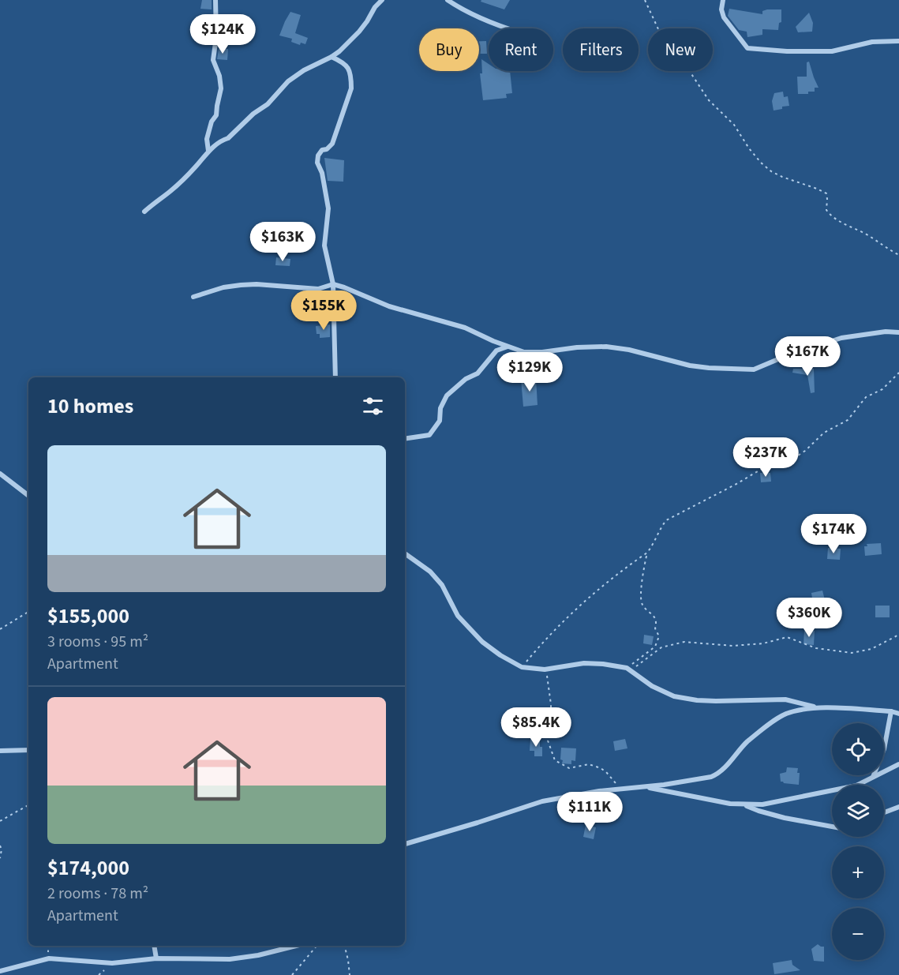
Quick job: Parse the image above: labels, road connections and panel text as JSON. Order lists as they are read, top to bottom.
{
  "page": {
    "price": [
      "$124K",
      "$163K",
      "$155K",
      "$167K",
      "$129K",
      "$237K",
      "$174K",
      "$360K",
      "$85.4K",
      "$111K"
    ],
    "chip": [
      "Buy",
      "Rent",
      "Filters",
      "New"
    ],
    "heading": "10 homes",
    "list": [
      {
        "name": "$155,000",
        "note": "3 rooms · 95 m² · Apartment"
      },
      {
        "name": "$174,000",
        "note": "2 rooms · 78 m² · Apartment"
      }
    ],
    "map_buttons": ["+", "−"]
  }
}
